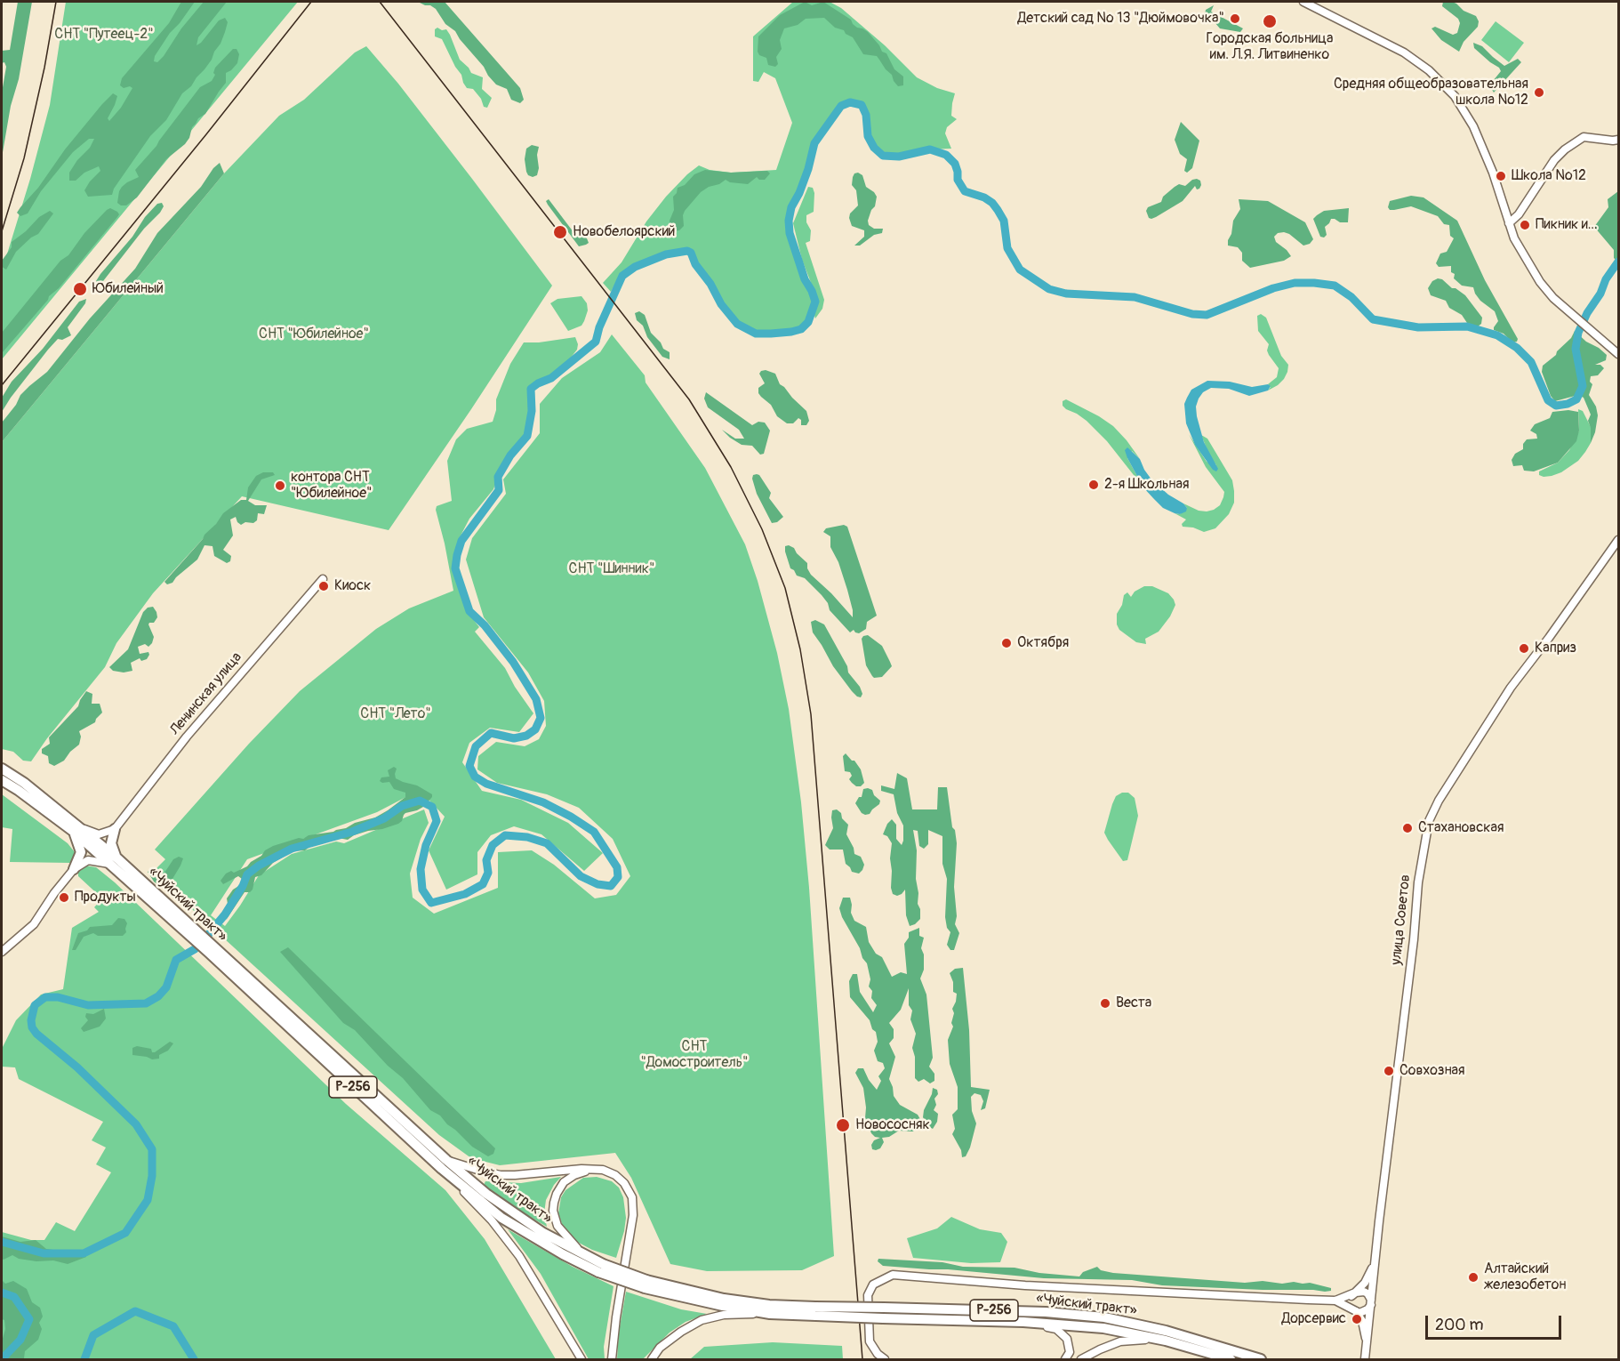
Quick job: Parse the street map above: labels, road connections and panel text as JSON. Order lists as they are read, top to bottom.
{
  "streets": {
    "highway": ["«Чуйский тракт»", "Р-256"],
    "street": ["Ленинская улица", "улица Советов"]
  },
  "parks": [
    "СНТ \"Путеец-2\"",
    "СНТ \"Юбилейное\"",
    "СНТ \"Шинник\"",
    "СНТ \"Лето\"",
    "СНТ \"Домостроитель\""
  ],
  "places": [
    "Детский сад № 13 \"Дюймовочка\"",
    "Городская больница им. Л.Я. Литвиненко",
    "Средняя общеобразовательная школа №12",
    "Школа №12",
    "Пикник и...",
    "Новобелоярский",
    "Юбилейный",
    "2-я Школьная",
    "контора СНТ \"Юбилейное\"",
    "Киоск",
    "Октября",
    "Каприз",
    "Стахановская",
    "Продукты",
    "Веста",
    "Совхозная",
    "Новососняк",
    "Алтайский железобетон",
    "Дорсервис"
  ],
  "scale_bar": "200 m"
}
